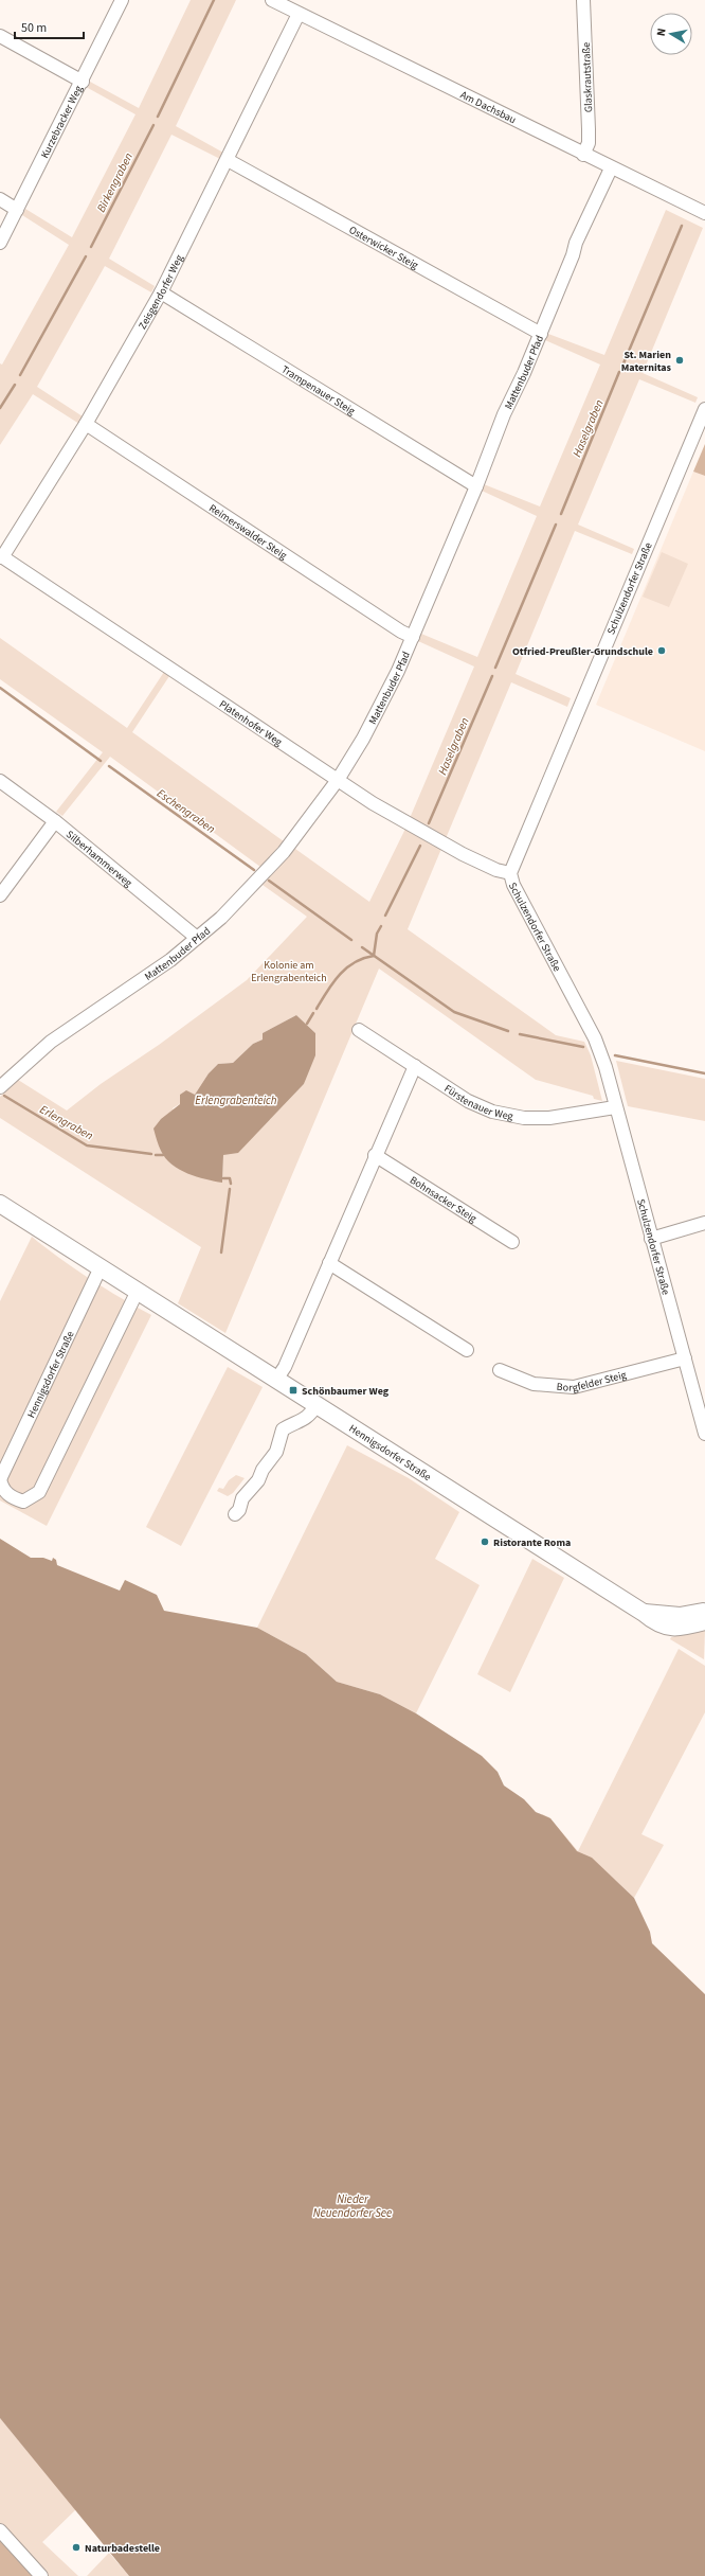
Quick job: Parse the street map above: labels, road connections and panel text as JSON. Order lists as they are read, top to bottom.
{
  "streets": {
    "main road": ["Hennigsdorfer Straße"],
    "street": [
      "Glaskrautstraße",
      "Am Dachsbau",
      "Kurzebracker Weg",
      "Osterwicker Steig",
      "Zeisgendorfer Weg",
      "Mattenbuder Pfad",
      "Trampenauer Steig",
      "Reimerswalder Steig",
      "Schulzendorfer Straße",
      "Platenhofer Weg",
      "Silberhammerweg",
      "Fürstenauer Weg",
      "Bohnsacker Steig",
      "Borgfelder Steig"
    ]
  },
  "crossings": [
    ["Glaskrautstraße", "Am Dachsbau"],
    ["Am Dachsbau", "Zeisgendorfer Weg"],
    ["Am Dachsbau", "Mattenbuder Pfad"],
    ["Osterwicker Steig", "Zeisgendorfer Weg"],
    ["Osterwicker Steig", "Mattenbuder Pfad"],
    ["Zeisgendorfer Weg", "Trampenauer Steig"],
    ["Zeisgendorfer Weg", "Reimerswalder Steig"],
    ["Zeisgendorfer Weg", "Platenhofer Weg"],
    ["Mattenbuder Pfad", "Trampenauer Steig"],
    ["Mattenbuder Pfad", "Reimerswalder Steig"],
    ["Mattenbuder Pfad", "Platenhofer Weg"],
    ["Mattenbuder Pfad", "Silberhammerweg"],
    ["Schulzendorfer Straße", "Platenhofer Weg"],
    ["Schulzendorfer Straße", "Fürstenauer Weg"],
    ["Schulzendorfer Straße", "Borgfelder Steig"]
  ],
  "water": [
    "Birkengraben",
    "Haselgraben",
    "Eschengraben",
    "Erlengrabenteich",
    "Erlengraben",
    "Nieder Neuendorfer See"
  ],
  "parks": ["Kolonie am Erlengrabenteich"],
  "places": {
    "other": [
      "St. Marien Maternitas",
      "Otfried-Preußler-Grundschule",
      "Ristorante Roma",
      "Naturbadestelle"
    ],
    "transit": ["Schönbaumer Weg"]
  },
  "scale_bar": "50 m",
  "north": "left"
}
